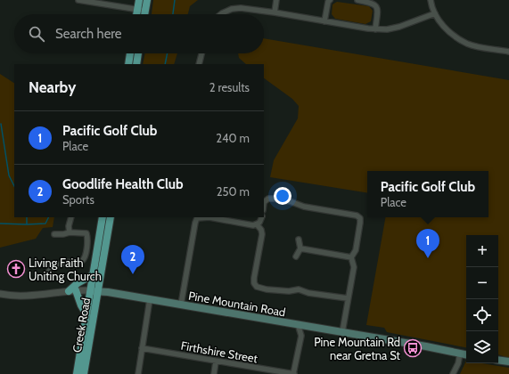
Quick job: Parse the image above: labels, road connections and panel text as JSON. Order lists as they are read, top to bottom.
{
  "streets": {
    "main road": ["Pine Mountain Road", "Creek Road"],
    "street": ["Firthshire Street"]
  },
  "crossings": [
    ["Pine Mountain Road", "Creek Road"]
  ],
  "places": {
    "church": ["Living Faith Uniting Church"],
    "bus stop": ["Pine Mountain Rd near Gretna St"]
  },
  "page": {
    "search": "Search here",
    "heading": ["Nearby", "2 results"],
    "list": [
      {
        "mark": "1",
        "name": "Pacific Golf Club",
        "note": "Place",
        "value": "240 m"
      },
      {
        "mark": "2",
        "name": "Goodlife Health Club",
        "note": "Sports",
        "value": "250 m"
      }
    ],
    "popup": ["Pacific Golf Club", "Place"],
    "pins": ["1", "2"],
    "map_buttons": ["+", "−"]
  }
}
